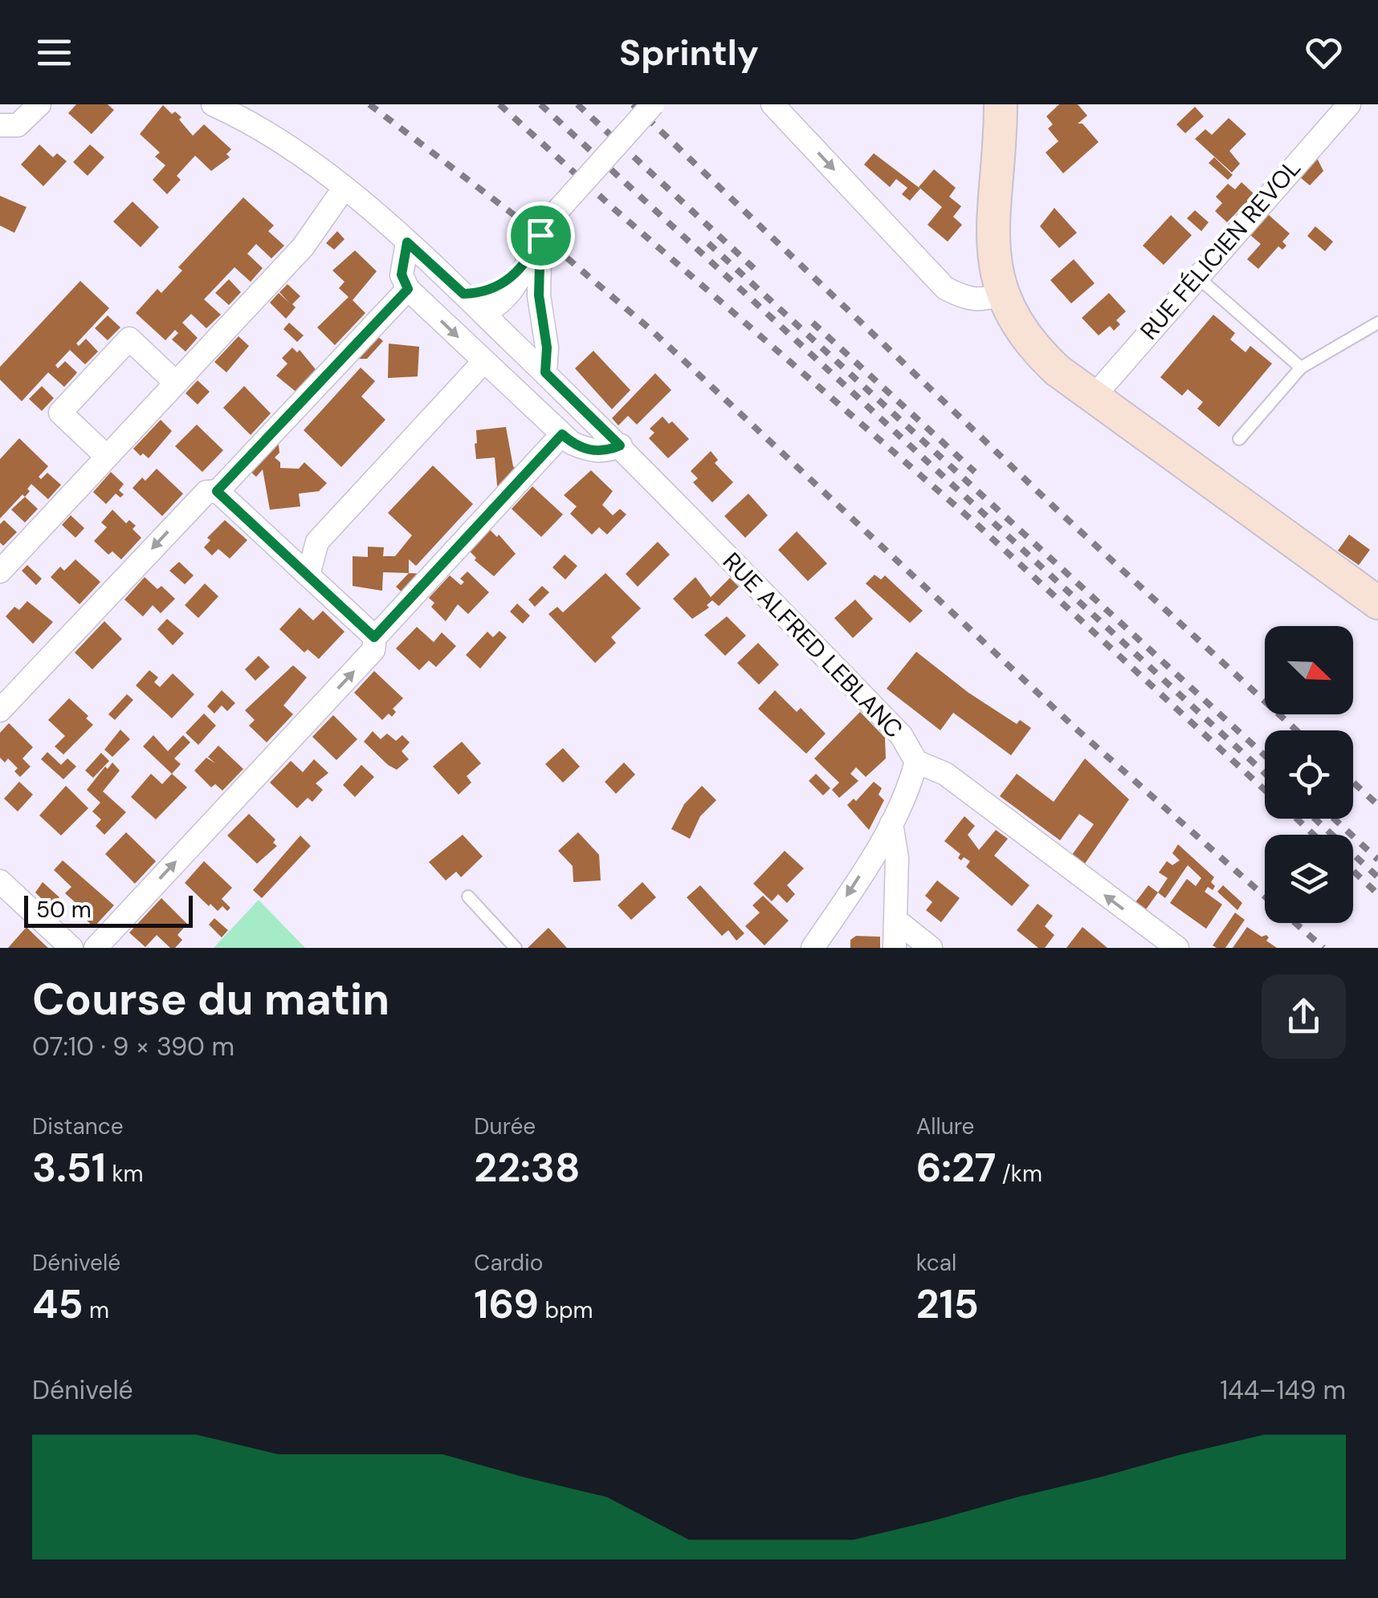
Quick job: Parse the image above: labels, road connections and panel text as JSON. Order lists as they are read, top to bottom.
{
  "streets": {
    "street": ["RUE FÉLICIEN REVOL", "RUE ALFRED LEBLANC"]
  },
  "scale_bar": "50 m",
  "north": "bottom right",
  "page": {
    "header": "Sprintly",
    "scale": "50 m",
    "heading": ["Course du matin", "07:10 · 9 × 390 m"],
    "stats": [
      ["Distance", "3.51 km"],
      ["Durée", "22:38"],
      ["Allure", "6:27 /km"],
      ["Dénivelé", "45 m"],
      ["Cardio", "169 bpm"],
      ["kcal", "215"]
    ],
    "chart": ["Dénivelé", "144–149 m"]
  }
}
